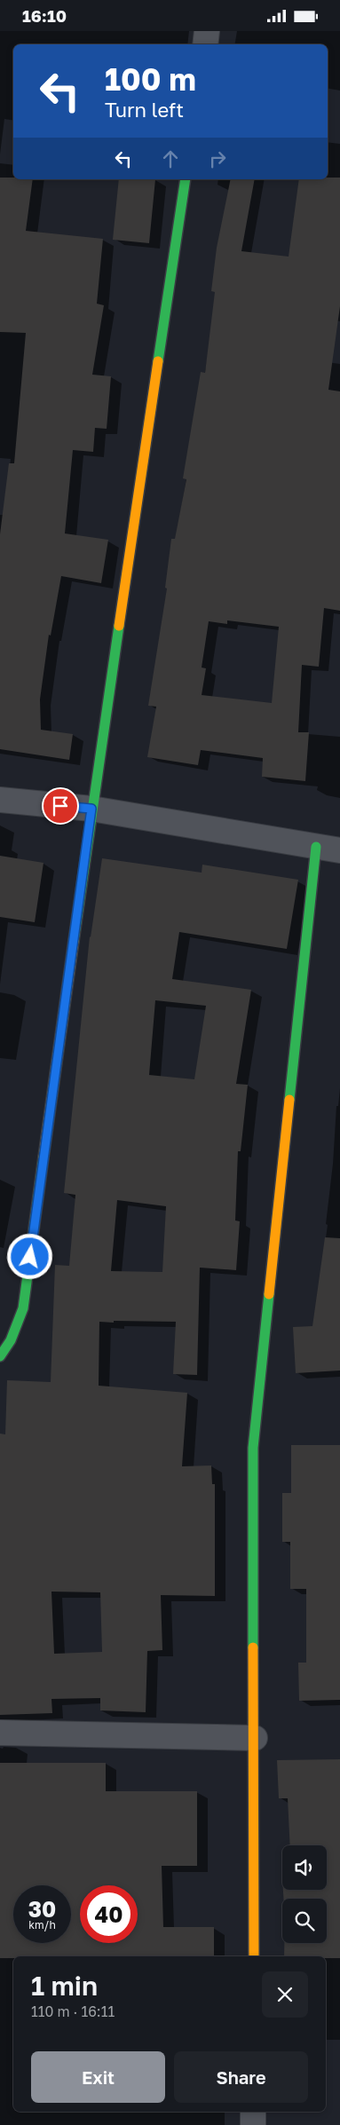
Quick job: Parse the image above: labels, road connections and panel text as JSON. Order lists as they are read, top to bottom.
{
  "page": {
    "status": "16:10",
    "turn": ["100 m", "Turn left"],
    "speed": "30 km/h",
    "limit": "40",
    "heading": ["1 min", "110 m · 16:11"],
    "buttons": ["Exit", "Share"]
  }
}
